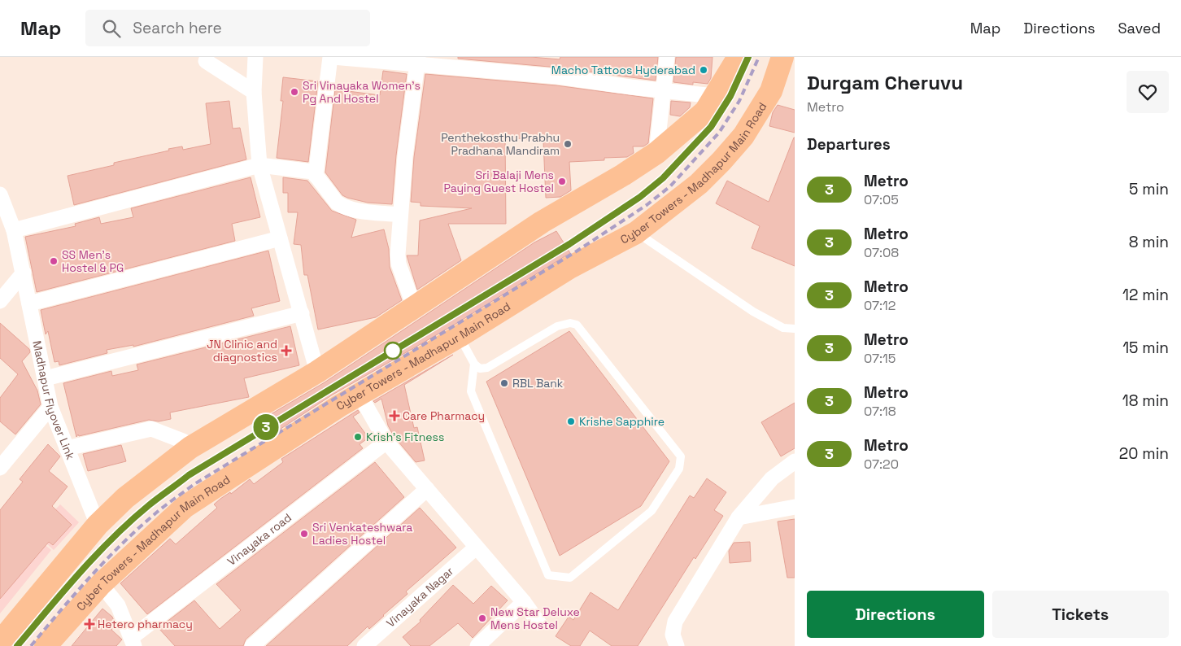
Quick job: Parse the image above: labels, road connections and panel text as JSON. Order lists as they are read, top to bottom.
{
  "streets": {
    "main road": ["Cyber Towers - Madhapur Main Road"],
    "street": ["Madhapur Flyover Link", "Vinayaka road", "Vinayaka Nagar"]
  },
  "places": {
    "other": [
      "Macho Tattoos Hyderabad",
      "Sri Vinayaka Women's Pg And Hostel",
      "Penthekosthu Prabhu Pradhana Mandiram",
      "Sri Balaji Mens Paying Guest Hostel",
      "SS Men's Hostel & PG",
      "RBL Bank",
      "Krishe Sapphire",
      "Krish's Fitness",
      "Sri Venkateshwara Ladies Hostel",
      "New Star Deluxe Mens Hostel"
    ],
    "health": ["JN Clinic and diagnostics", "Care Pharmacy", "Hetero pharmacy"]
  },
  "lines": ["metro line 3"],
  "page": {
    "header": "Map",
    "search": "Search here",
    "nav": ["Map", "Directions", "Saved"],
    "on_map": "3",
    "heading": [
      ["Durgam Cheruvu", "Metro"],
      "Departures"
    ],
    "list": [
      {
        "mark": "3",
        "name": "Metro",
        "note": "07:05",
        "value": "5 min"
      },
      {
        "mark": "3",
        "name": "Metro",
        "note": "07:08",
        "value": "8 min"
      },
      {
        "mark": "3",
        "name": "Metro",
        "note": "07:12",
        "value": "12 min"
      },
      {
        "mark": "3",
        "name": "Metro",
        "note": "07:15",
        "value": "15 min"
      },
      {
        "mark": "3",
        "name": "Metro",
        "note": "07:18",
        "value": "18 min"
      },
      {
        "mark": "3",
        "name": "Metro",
        "note": "07:20",
        "value": "20 min"
      }
    ],
    "buttons": ["Directions", "Tickets"]
  }
}
